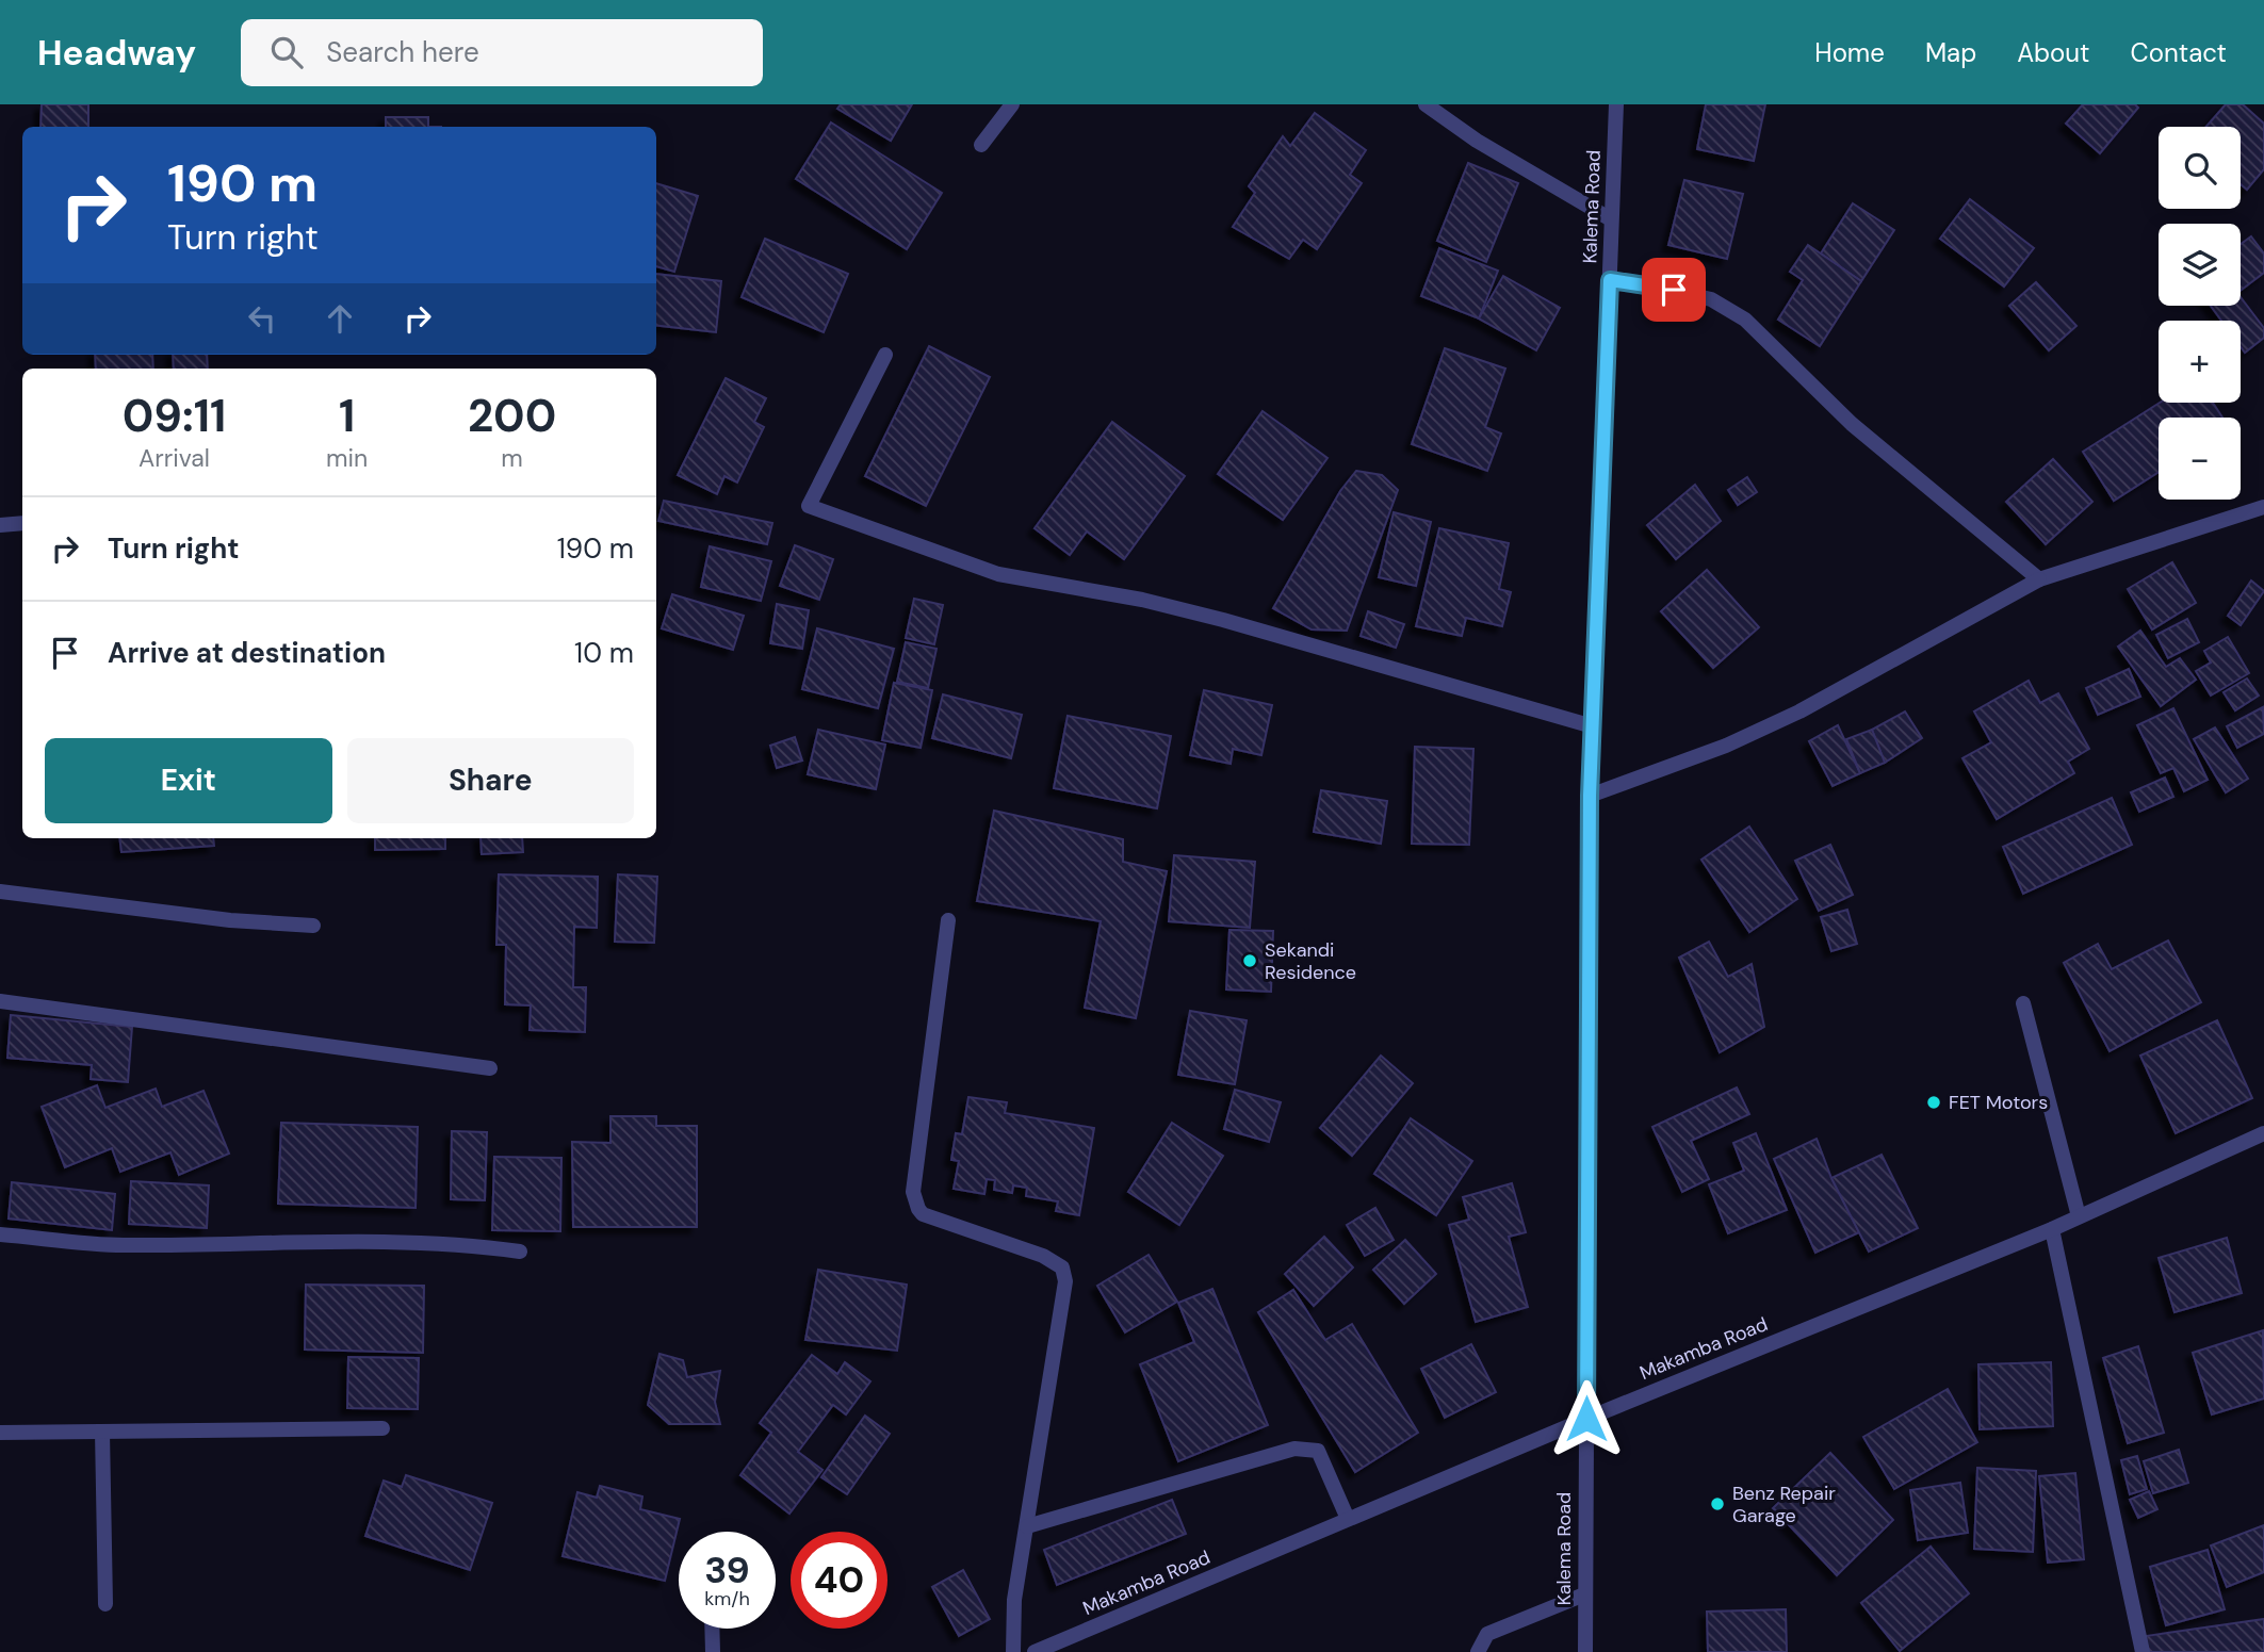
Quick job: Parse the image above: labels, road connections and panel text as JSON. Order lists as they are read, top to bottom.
{
  "streets": {
    "street": ["Kalema Road", "Makamba Road"]
  },
  "crossings": [
    ["Kalema Road", "Makamba Road"]
  ],
  "places": ["Sekandi Residence", "FET Motors", "Benz Repair Garage"],
  "page": {
    "header": "Headway",
    "search": "Search here",
    "nav": [
      "Home",
      "Map",
      "About",
      "Contact"
    ],
    "map_buttons": ["+", "−"],
    "turn": ["190 m", "Turn right"],
    "eta": [
      "09:11",
      "Arrival",
      "1",
      "min",
      "200",
      "m"
    ],
    "list": [
      {
        "name": "Turn right",
        "value": "190 m"
      },
      {
        "name": "Arrive at destination",
        "value": "10 m"
      }
    ],
    "buttons": ["Exit", "Share"],
    "speed": "39 km/h",
    "limit": "40"
  }
}
